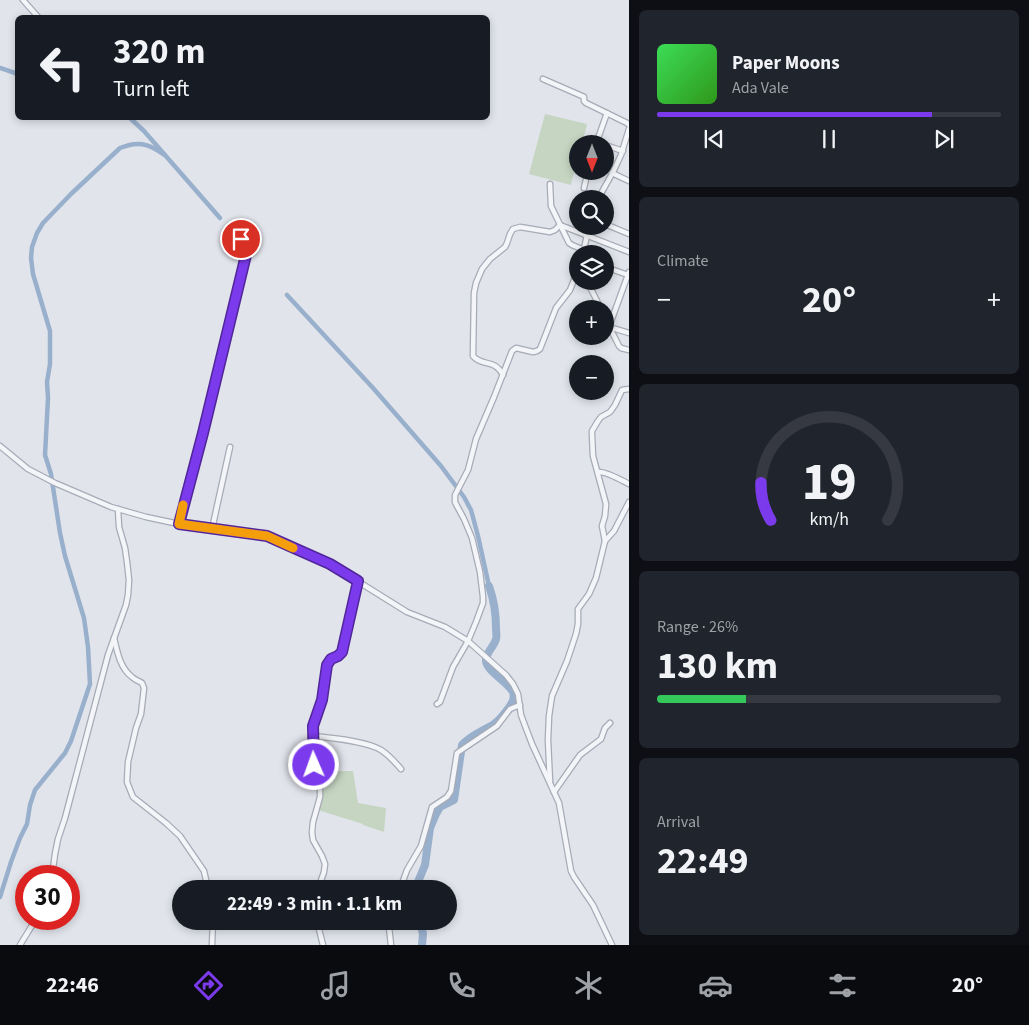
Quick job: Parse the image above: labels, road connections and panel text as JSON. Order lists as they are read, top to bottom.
{
  "north": "bottom",
  "page": {
    "turn": ["320 m", "Turn left"],
    "song": ["Paper Moons", "Ada Vale"],
    "map_buttons": ["+", "−"],
    "tile": [
      "Climate",
      ["Range · 26%", "130 km"],
      ["Arrival", "22:49"]
    ],
    "heat": ["−", "20°", "+"],
    "limit": "30",
    "trip": "22:49 · 3 min · 1.1 km",
    "tabs": ["22:46", "20°"],
    "gauge": ["19", "km/h"]
  }
}
